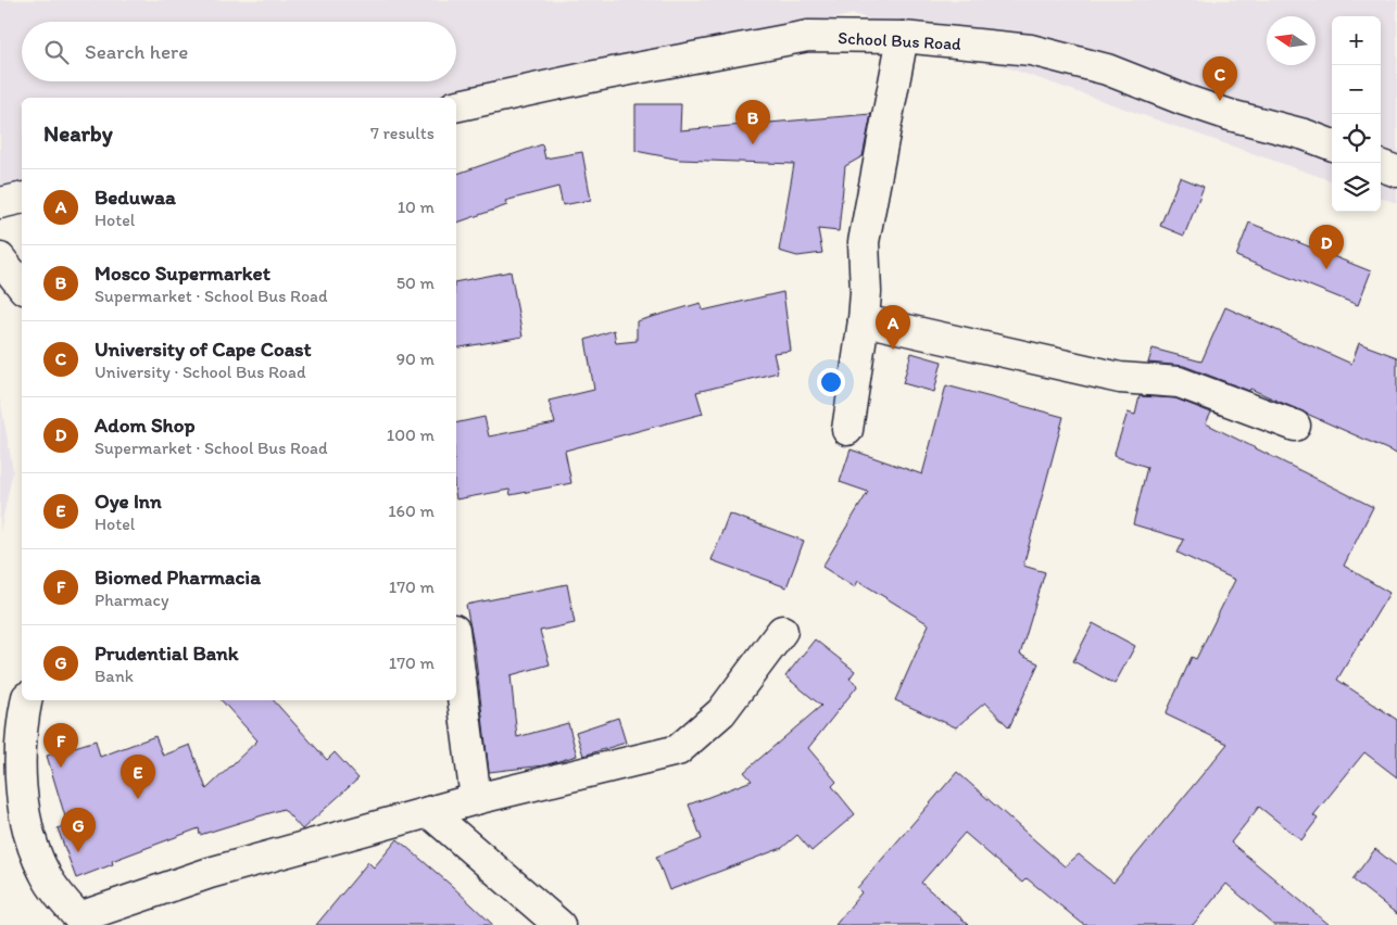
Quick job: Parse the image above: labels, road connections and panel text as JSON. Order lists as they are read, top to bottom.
{
  "streets": {
    "street": ["School Bus Road"]
  },
  "north": "left",
  "page": {
    "map_buttons": ["+", "−"],
    "search": "Search here",
    "pins": [
      "C",
      "B",
      "D",
      "A",
      "F",
      "E",
      "G"
    ],
    "heading": ["Nearby", "7 results"],
    "list": [
      {
        "mark": "A",
        "name": "Beduwaa",
        "note": "Hotel",
        "value": "10 m"
      },
      {
        "mark": "B",
        "name": "Mosco Supermarket",
        "note": "Supermarket · School Bus Road",
        "value": "50 m"
      },
      {
        "mark": "C",
        "name": "University of Cape Coast",
        "note": "University · School Bus Road",
        "value": "90 m"
      },
      {
        "mark": "D",
        "name": "Adom Shop",
        "note": "Supermarket · School Bus Road",
        "value": "100 m"
      },
      {
        "mark": "E",
        "name": "Oye Inn",
        "note": "Hotel",
        "value": "160 m"
      },
      {
        "mark": "F",
        "name": "Biomed Pharmacia",
        "note": "Pharmacy",
        "value": "170 m"
      },
      {
        "mark": "G",
        "name": "Prudential Bank",
        "note": "Bank",
        "value": "170 m"
      }
    ]
  }
}
